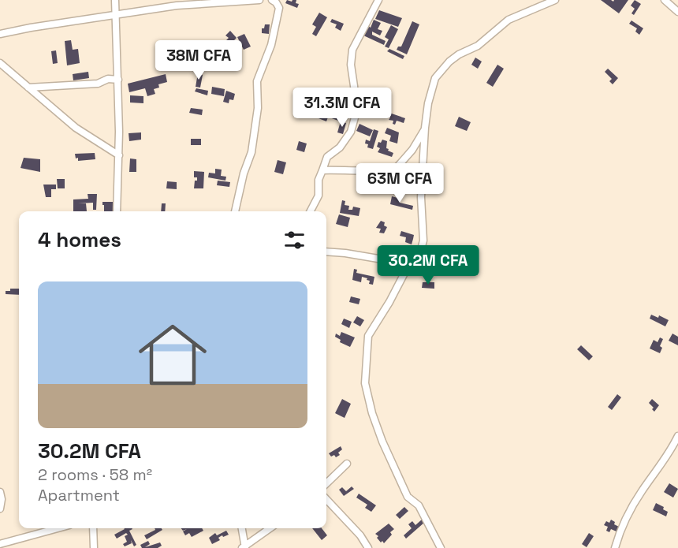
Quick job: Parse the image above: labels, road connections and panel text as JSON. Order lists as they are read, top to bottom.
{
  "page": {
    "price": [
      "38M CFA",
      "31.3M CFA",
      "63M CFA",
      "30.2M CFA"
    ],
    "heading": "4 homes",
    "list": [
      {
        "name": "30.2M CFA",
        "note": "2 rooms · 58 m² · Apartment"
      }
    ]
  }
}
